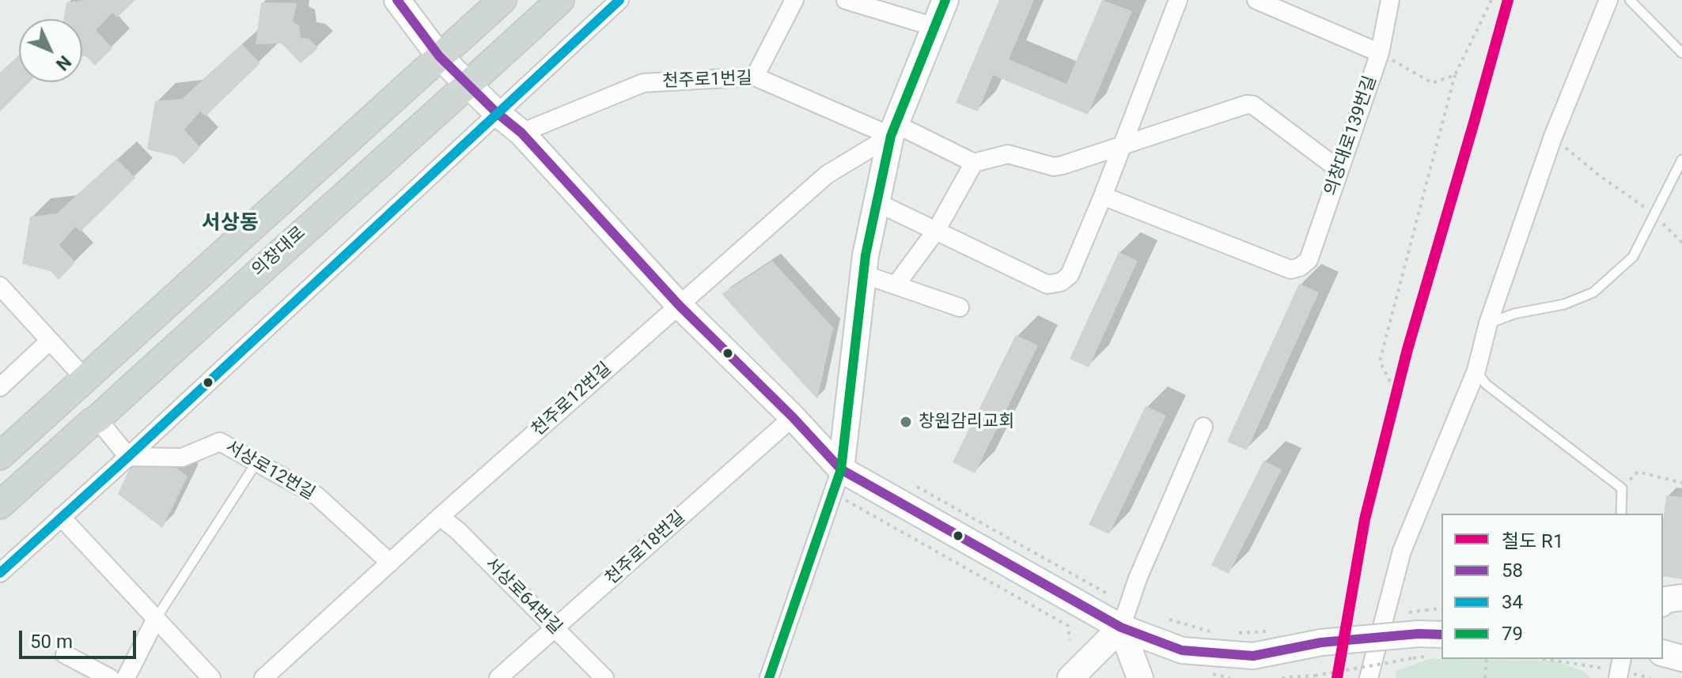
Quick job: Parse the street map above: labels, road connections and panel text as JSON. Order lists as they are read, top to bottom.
{
  "streets": {
    "main road": ["의창대로"],
    "street": [
      "천주로1번길",
      "의창대로139번길",
      "천주로12번길",
      "서상로12번길",
      "천주로18번길",
      "서상로64번길"
    ]
  },
  "crossings": [
    ["천주로1번길", "천주로12번길"],
    ["천주로12번길", "서상로12번길"],
    ["천주로12번길", "서상로64번길"],
    ["천주로18번길", "서상로64번길"]
  ],
  "districts": ["서상동"],
  "places": ["창원감리교회"],
  "lines": [
    "rail line R1",
    "transit line 58",
    "transit line 34",
    "transit line 79"
  ],
  "legend": [
    "철도 R1",
    "58",
    "34",
    "79"
  ],
  "scale_bar": "50 m",
  "north": "bottom right"
}
